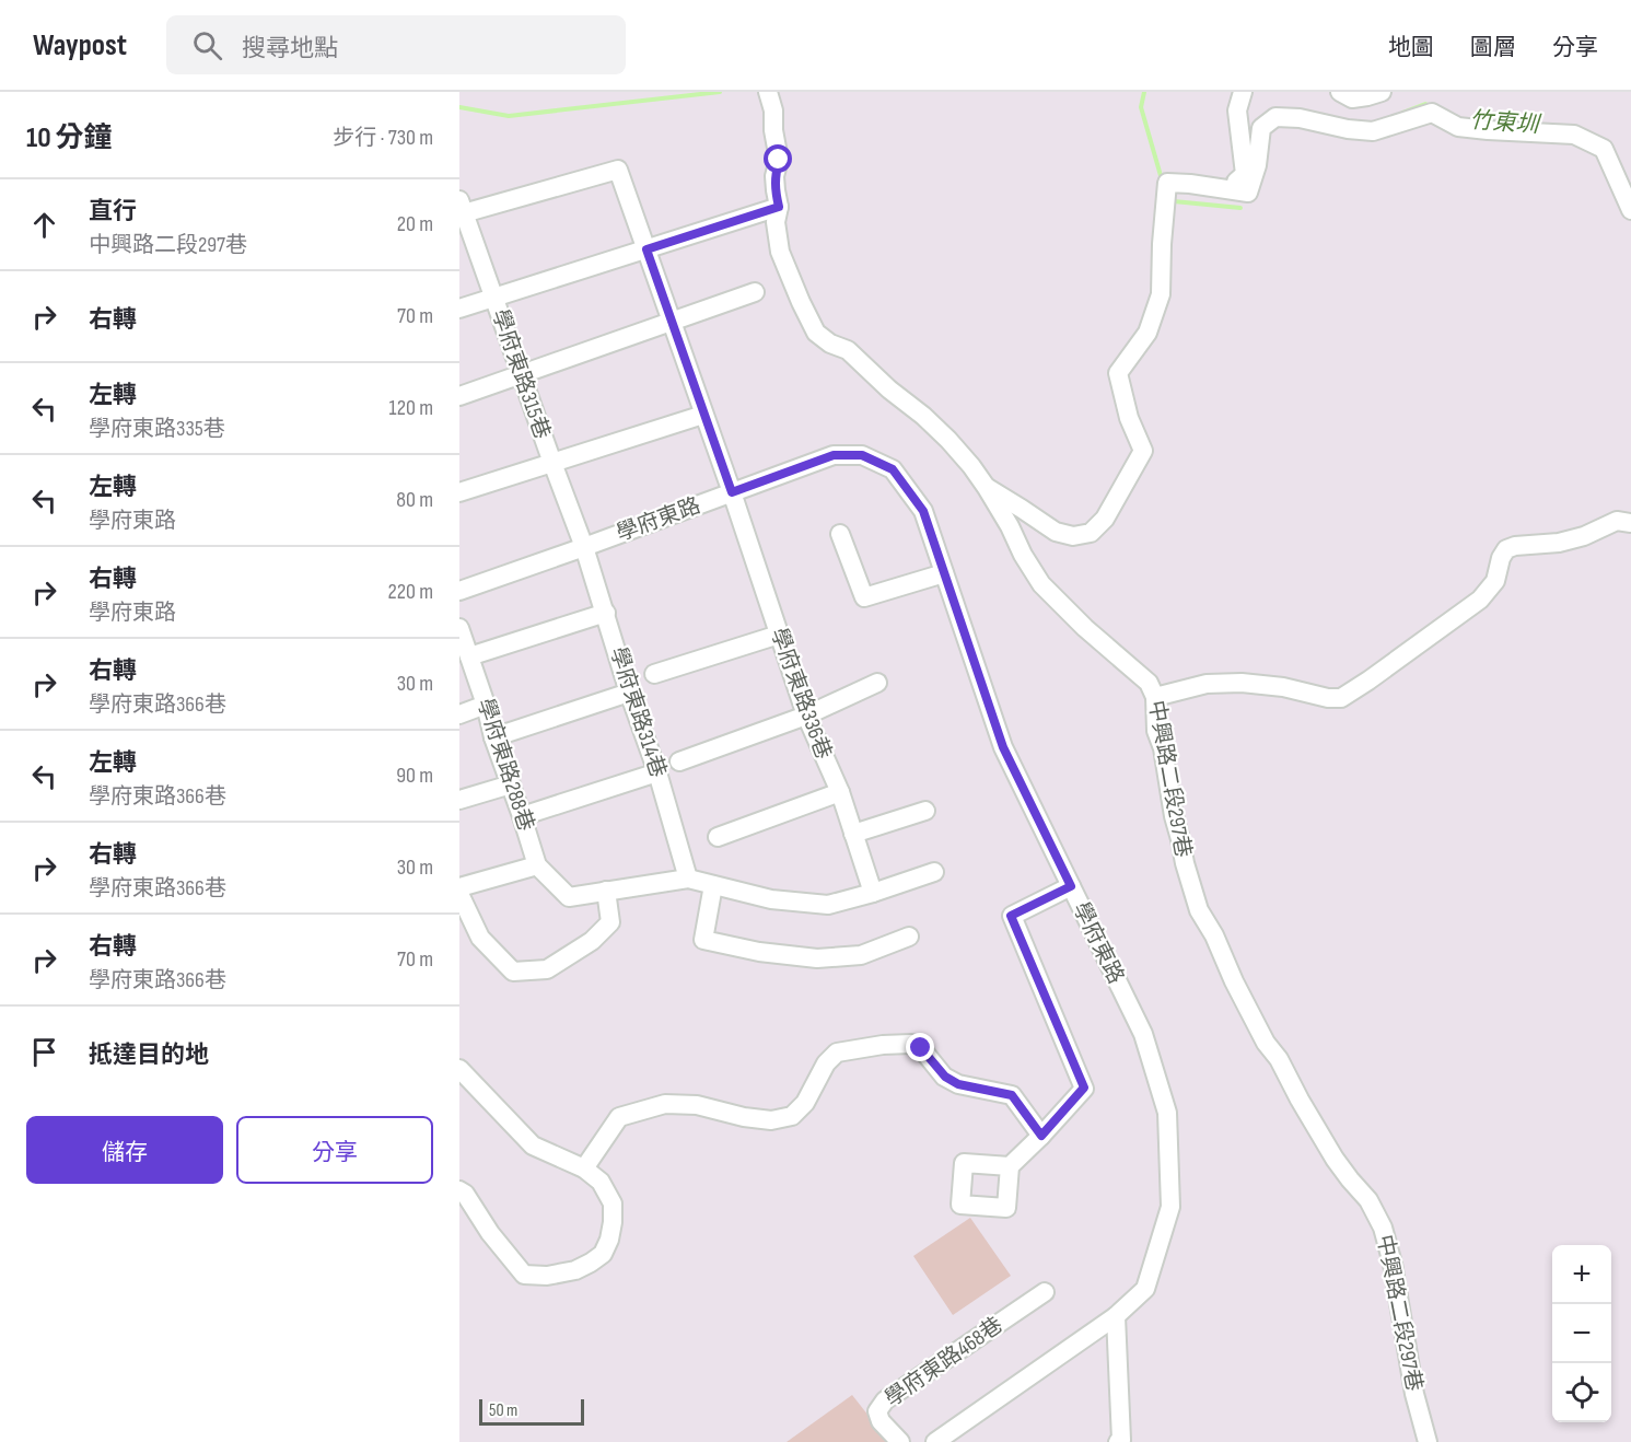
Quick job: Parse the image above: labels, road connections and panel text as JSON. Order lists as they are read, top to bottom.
{
  "streets": {
    "street": [
      "學府東路315巷",
      "學府東路",
      "學府東路336巷",
      "學府東路314巷",
      "學府東路288巷",
      "中興路二段297巷",
      "學府東路468巷"
    ]
  },
  "crossings": [
    ["學府東路315巷", "學府東路"],
    ["學府東路315巷", "學府東路336巷"],
    ["學府東路315巷", "學府東路314巷"],
    ["學府東路", "學府東路336巷"],
    ["學府東路", "學府東路314巷"]
  ],
  "water": ["竹東圳"],
  "scale_bar": "50 m",
  "page": {
    "header": "Waypost",
    "search": "搜尋地點",
    "nav": ["地圖", "圖層", "分享"],
    "heading": ["10 分鐘", "步行 · 730 m"],
    "list": [
      ["直行", "中興路二段297巷", "20 m"],
      ["右轉", "70 m"],
      ["左轉", "學府東路335巷", "120 m"],
      ["左轉", "學府東路", "80 m"],
      ["右轉", "學府東路", "220 m"],
      ["右轉", "學府東路366巷", "30 m"],
      ["左轉", "學府東路366巷", "90 m"],
      ["右轉", "學府東路366巷", "30 m"],
      ["右轉", "學府東路366巷", "70 m"],
      "抵達目的地"
    ],
    "buttons": ["儲存", "分享"],
    "map_buttons": ["+", "−"],
    "scale": "50 m"
  }
}
